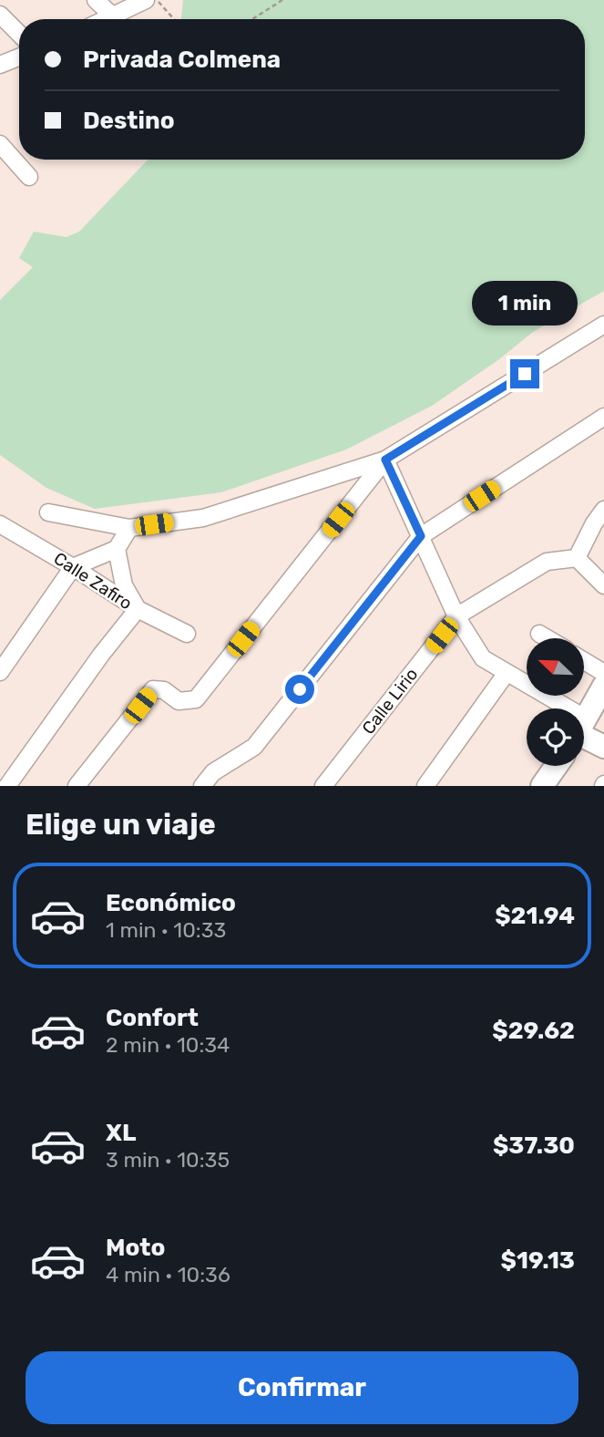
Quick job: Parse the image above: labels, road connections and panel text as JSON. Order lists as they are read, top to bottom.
{
  "streets": {
    "street": ["Calle Zafiro", "Calle Lirio"]
  },
  "north": "top left",
  "page": {
    "banner": ["Privada Colmena", "Destino"],
    "bubble": "1 min",
    "heading": "Elige un viaje",
    "list": [
      {
        "name": "Económico",
        "note": "1 min · 10:33",
        "value": "$21.94"
      },
      {
        "name": "Confort",
        "note": "2 min · 10:34",
        "value": "$29.62"
      },
      {
        "name": "XL",
        "note": "3 min · 10:35",
        "value": "$37.30"
      },
      {
        "name": "Moto",
        "note": "4 min · 10:36",
        "value": "$19.13"
      }
    ],
    "buttons": "Confirmar"
  }
}
